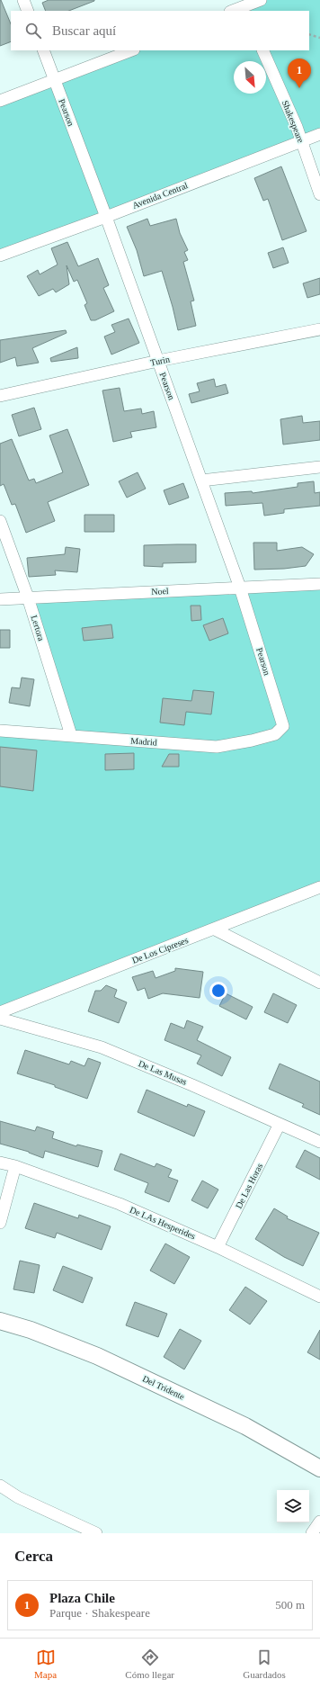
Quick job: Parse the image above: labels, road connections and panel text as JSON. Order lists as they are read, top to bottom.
{
  "streets": {
    "main road": ["Del Tridente"],
    "street": [
      "Pearson",
      "Shakespeare",
      "Avenida Central",
      "Turin",
      "Noel",
      "Lertora",
      "Madrid",
      "De Los Cipreses",
      "De Las Musas",
      "De Las Horas",
      "De LAs Hesperides"
    ]
  },
  "crossings": [
    ["Pearson", "Avenida Central"],
    ["Pearson", "Turin"],
    ["Pearson", "Noel"],
    ["Pearson", "Madrid"],
    ["Shakespeare", "Avenida Central"],
    ["Noel", "Lertora"],
    ["Lertora", "Madrid"],
    ["De Las Musas", "De Las Horas"],
    ["De Las Horas", "De LAs Hesperides"]
  ],
  "north": "bottom right",
  "page": {
    "search": "Buscar aquí",
    "pins": "1",
    "heading": "Cerca",
    "list": [
      {
        "mark": "1",
        "name": "Plaza Chile",
        "note": "Parque · Shakespeare",
        "value": "500 m"
      }
    ],
    "nav": ["Mapa", "Cómo llegar", "Guardados"]
  }
}
